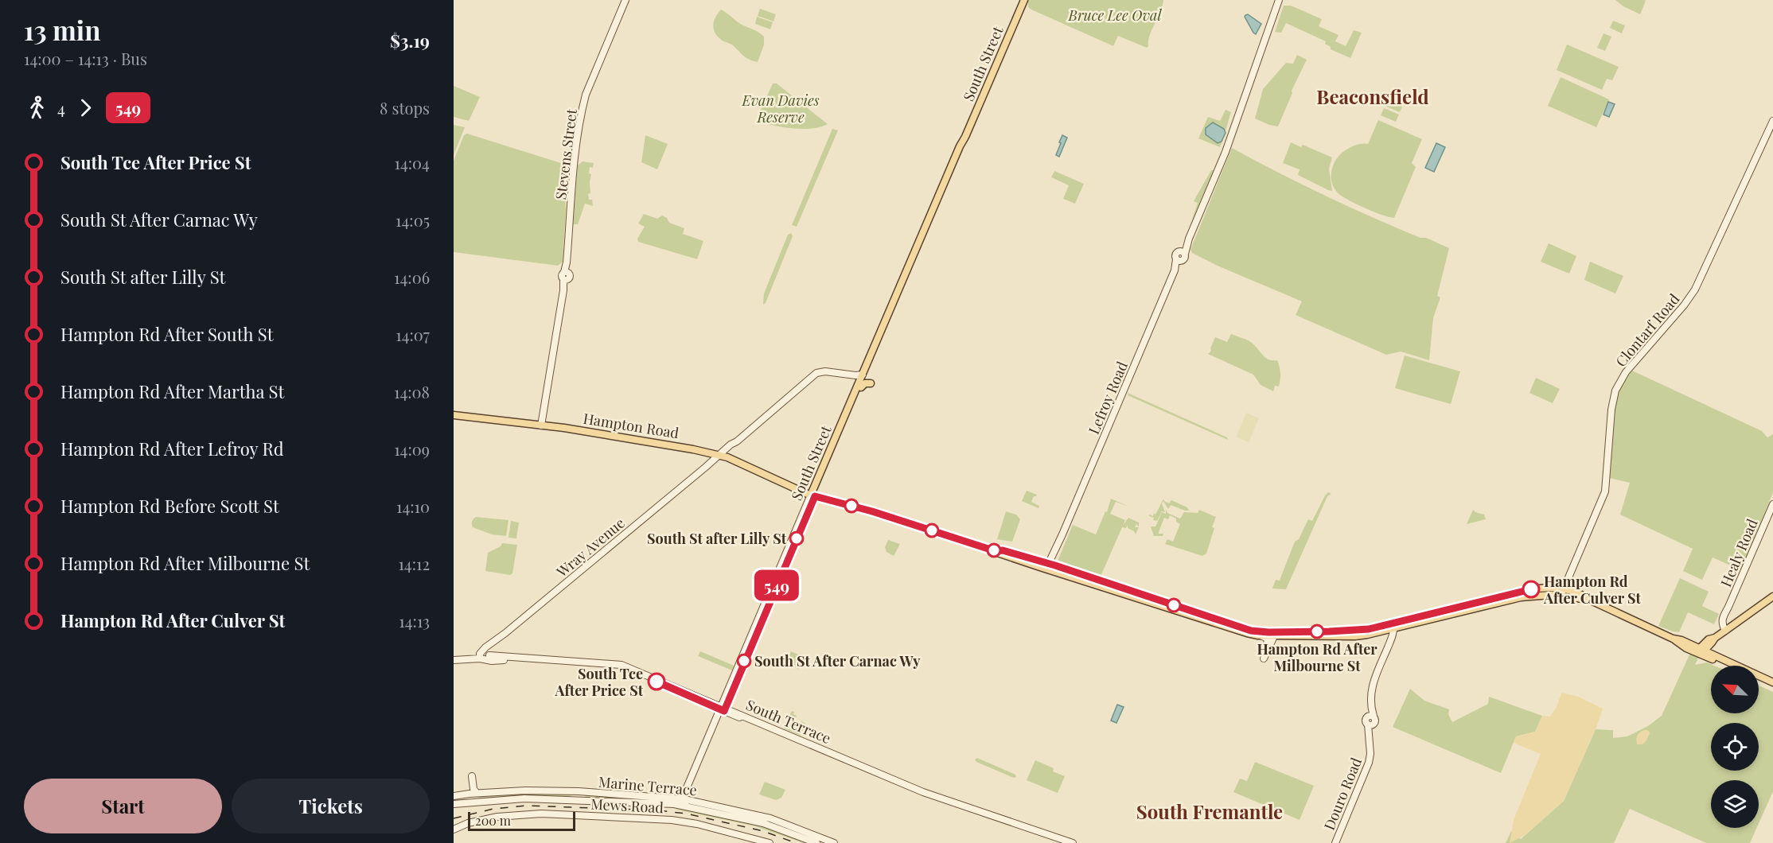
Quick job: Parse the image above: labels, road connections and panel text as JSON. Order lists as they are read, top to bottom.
{
  "streets": {
    "main road": ["South Street", "Hampton Road"],
    "street": [
      "Stevens Street",
      "Clontarf Road",
      "Lefroy Road",
      "Wray Avenue",
      "Healy Road",
      "South Terrace",
      "Marine Terrace",
      "Douro Road",
      "Mews Road"
    ]
  },
  "crossings": [
    ["South Street", "Hampton Road"],
    ["South Street", "Wray Avenue"],
    ["South Street", "South Terrace"],
    ["South Street", "Marine Terrace"],
    ["Stevens Street", "Hampton Road"],
    ["Clontarf Road", "Hampton Road"],
    ["Lefroy Road", "Hampton Road"],
    ["Hampton Road", "Wray Avenue"],
    ["Hampton Road", "Douro Road"],
    ["Wray Avenue", "South Terrace"]
  ],
  "districts": ["Beaconsfield", "South Fremantle"],
  "parks": ["Bruce Lee Oval", "Evan Davies Reserve"],
  "places": [
    "South St after Lilly St",
    "Hampton Rd After Culver St",
    "Hampton Rd After Milbourne St",
    "South St After Carnac Wy",
    "South Tce After Price St"
  ],
  "lines": ["bus line 549"],
  "scale_bar": "200 m",
  "north": "top left",
  "page": {
    "heading": ["13 min", "14:00 – 14:13 · Bus", "$3.19"],
    "on_map": "549",
    "legs": ["4", "549", "8 stops"],
    "list": [
      {
        "name": "South Tce After Price St",
        "value": "14:04"
      },
      {
        "name": "South St After Carnac Wy",
        "value": "14:05"
      },
      {
        "name": "South St after Lilly St",
        "value": "14:06"
      },
      {
        "name": "Hampton Rd After South St",
        "value": "14:07"
      },
      {
        "name": "Hampton Rd After Martha St",
        "value": "14:08"
      },
      {
        "name": "Hampton Rd After Lefroy Rd",
        "value": "14:09"
      },
      {
        "name": "Hampton Rd Before Scott St",
        "value": "14:10"
      },
      {
        "name": "Hampton Rd After Milbourne St",
        "value": "14:12"
      },
      {
        "name": "Hampton Rd After Culver St",
        "value": "14:13"
      }
    ],
    "buttons": ["Start", "Tickets"],
    "scale": "200 m"
  }
}
